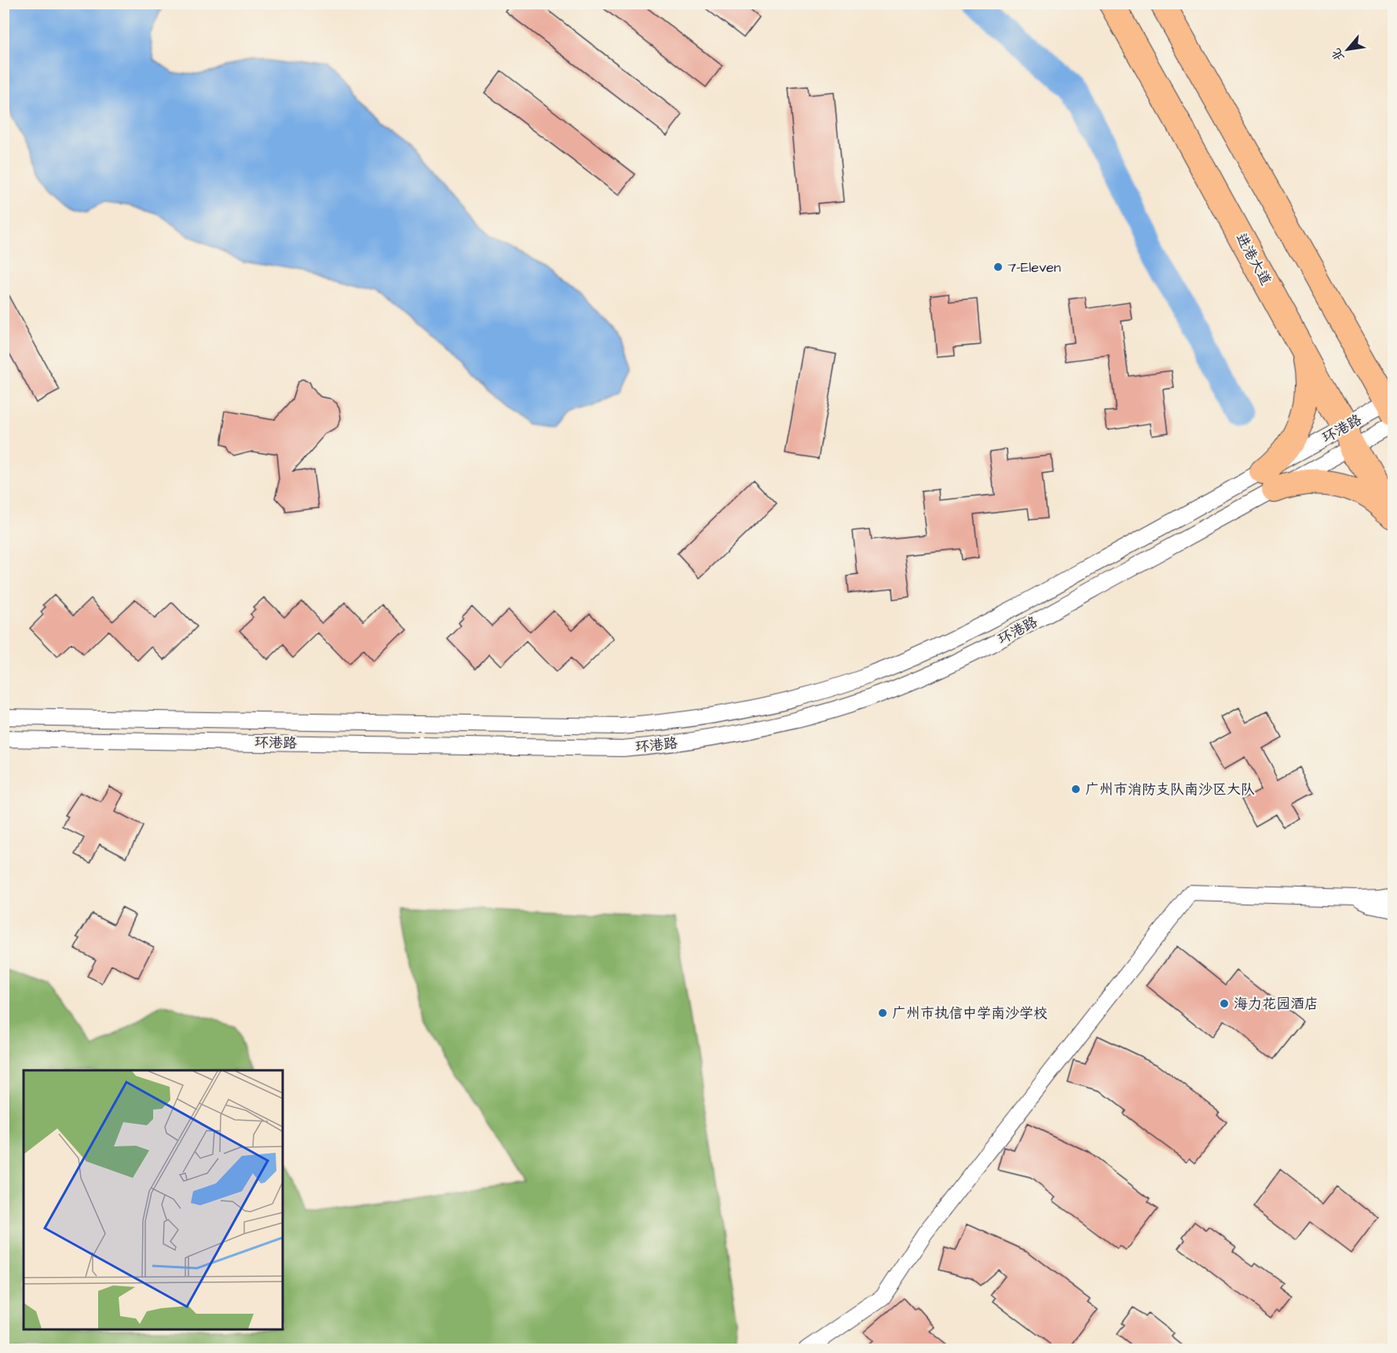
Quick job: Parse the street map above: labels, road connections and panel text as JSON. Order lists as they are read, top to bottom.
{
  "streets": {
    "highway": ["进港大道"],
    "street": ["环港路"]
  },
  "crossings": [
    ["进港大道", "环港路"]
  ],
  "places": [
    "7-Eleven",
    "广州市消防支队南沙区大队",
    "海力花园酒店",
    "广州市执信中学南沙学校"
  ],
  "north": "bottom left"
}
